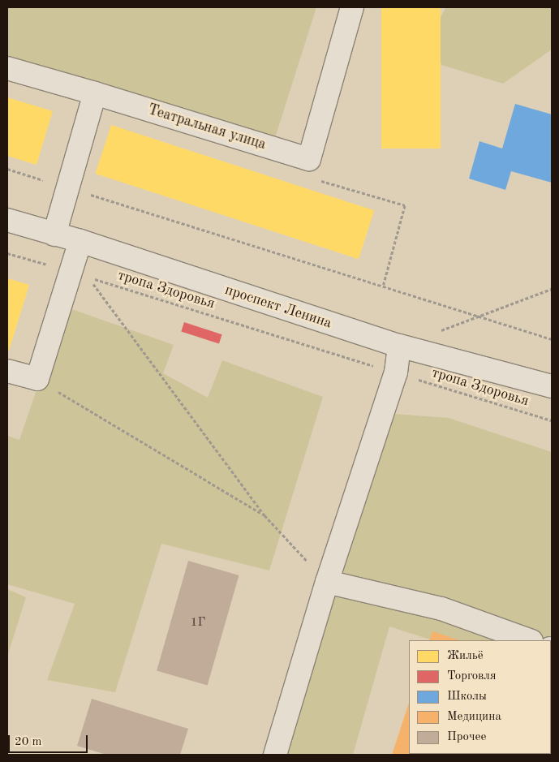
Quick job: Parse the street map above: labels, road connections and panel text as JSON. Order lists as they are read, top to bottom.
{
  "streets": {
    "street": ["Театральная улица", "проспект Ленина"],
    "path": ["тропа Здоровья"]
  },
  "house_numbers": ["1Г"],
  "legend": [
    "Жильё",
    "Торговля",
    "Школы",
    "Медицина",
    "Прочее"
  ],
  "scale_bar": "20 m"
}
